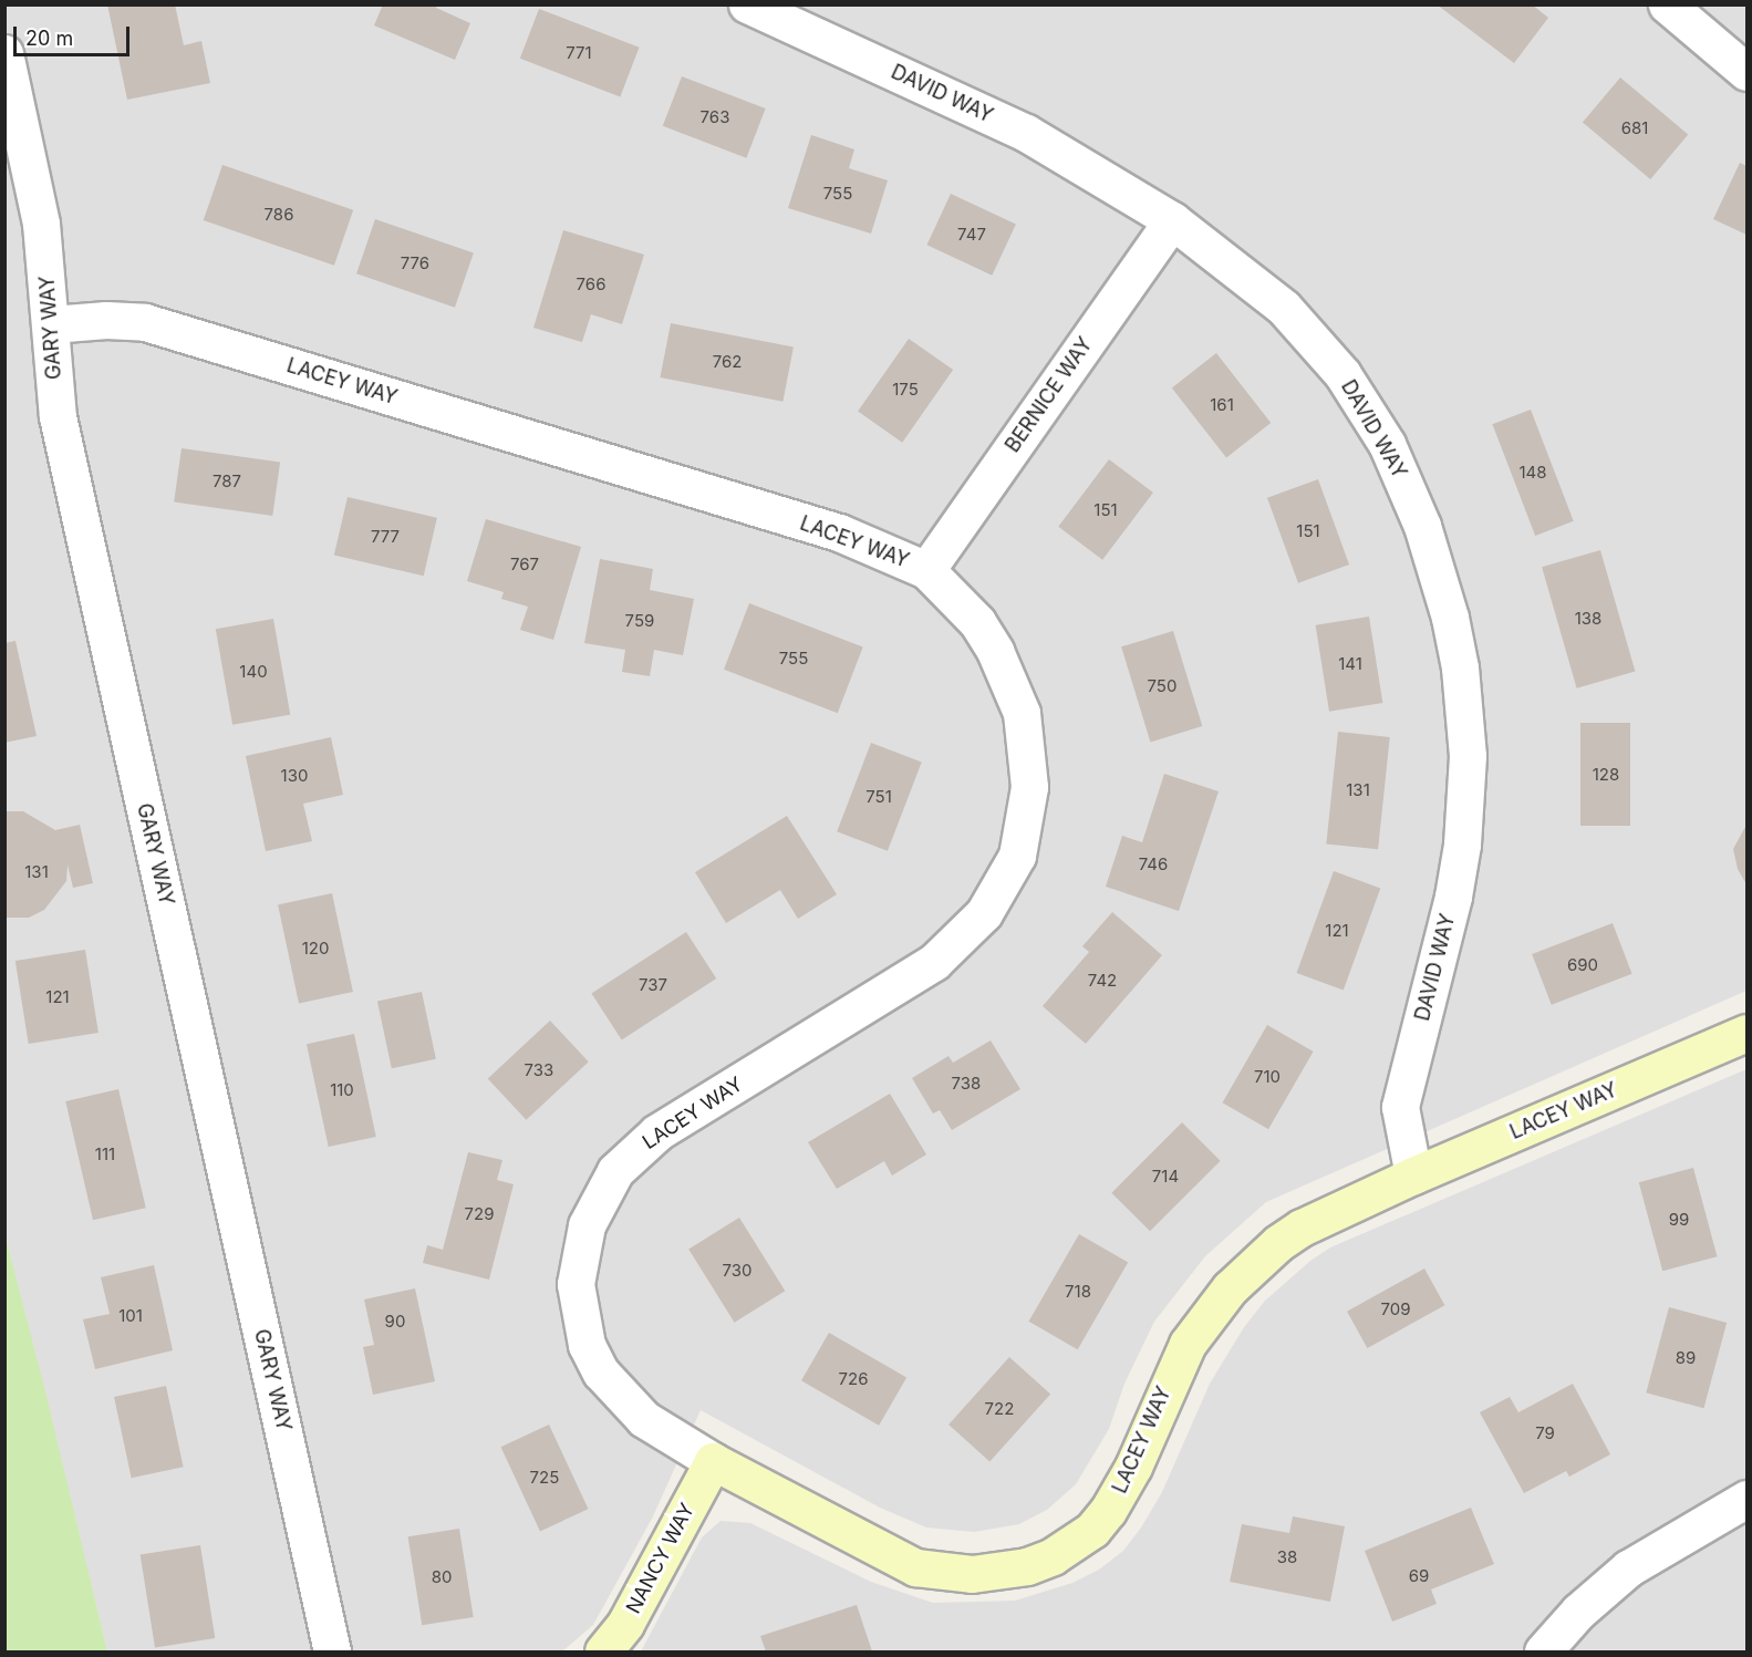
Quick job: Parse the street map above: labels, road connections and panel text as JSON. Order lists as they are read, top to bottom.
{
  "streets": {
    "street": [
      "DAVID WAY",
      "GARY WAY",
      "LACEY WAY",
      "BERNICE WAY",
      "NANCY WAY"
    ]
  },
  "crossings": [
    ["DAVID WAY", "LACEY WAY"],
    ["DAVID WAY", "BERNICE WAY"],
    ["GARY WAY", "LACEY WAY"],
    ["LACEY WAY", "BERNICE WAY"],
    ["LACEY WAY", "NANCY WAY"]
  ],
  "house_numbers": [
    "771",
    "763",
    "681",
    "755",
    "786",
    "747",
    "776",
    "766",
    "762",
    "175",
    "161",
    "148",
    "787",
    "151",
    "151",
    "777",
    "767",
    "138",
    "759",
    "755",
    "141",
    "140",
    "750",
    "128",
    "130",
    "131",
    "751",
    "746",
    "131",
    "121",
    "120",
    "690",
    "742",
    "737",
    "121",
    "733",
    "710",
    "738",
    "110",
    "111",
    "714",
    "729",
    "99",
    "730",
    "718",
    "709",
    "101",
    "90",
    "89",
    "726",
    "722",
    "79",
    "725",
    "38",
    "69",
    "80"
  ],
  "scale_bar": "20 m"
}
